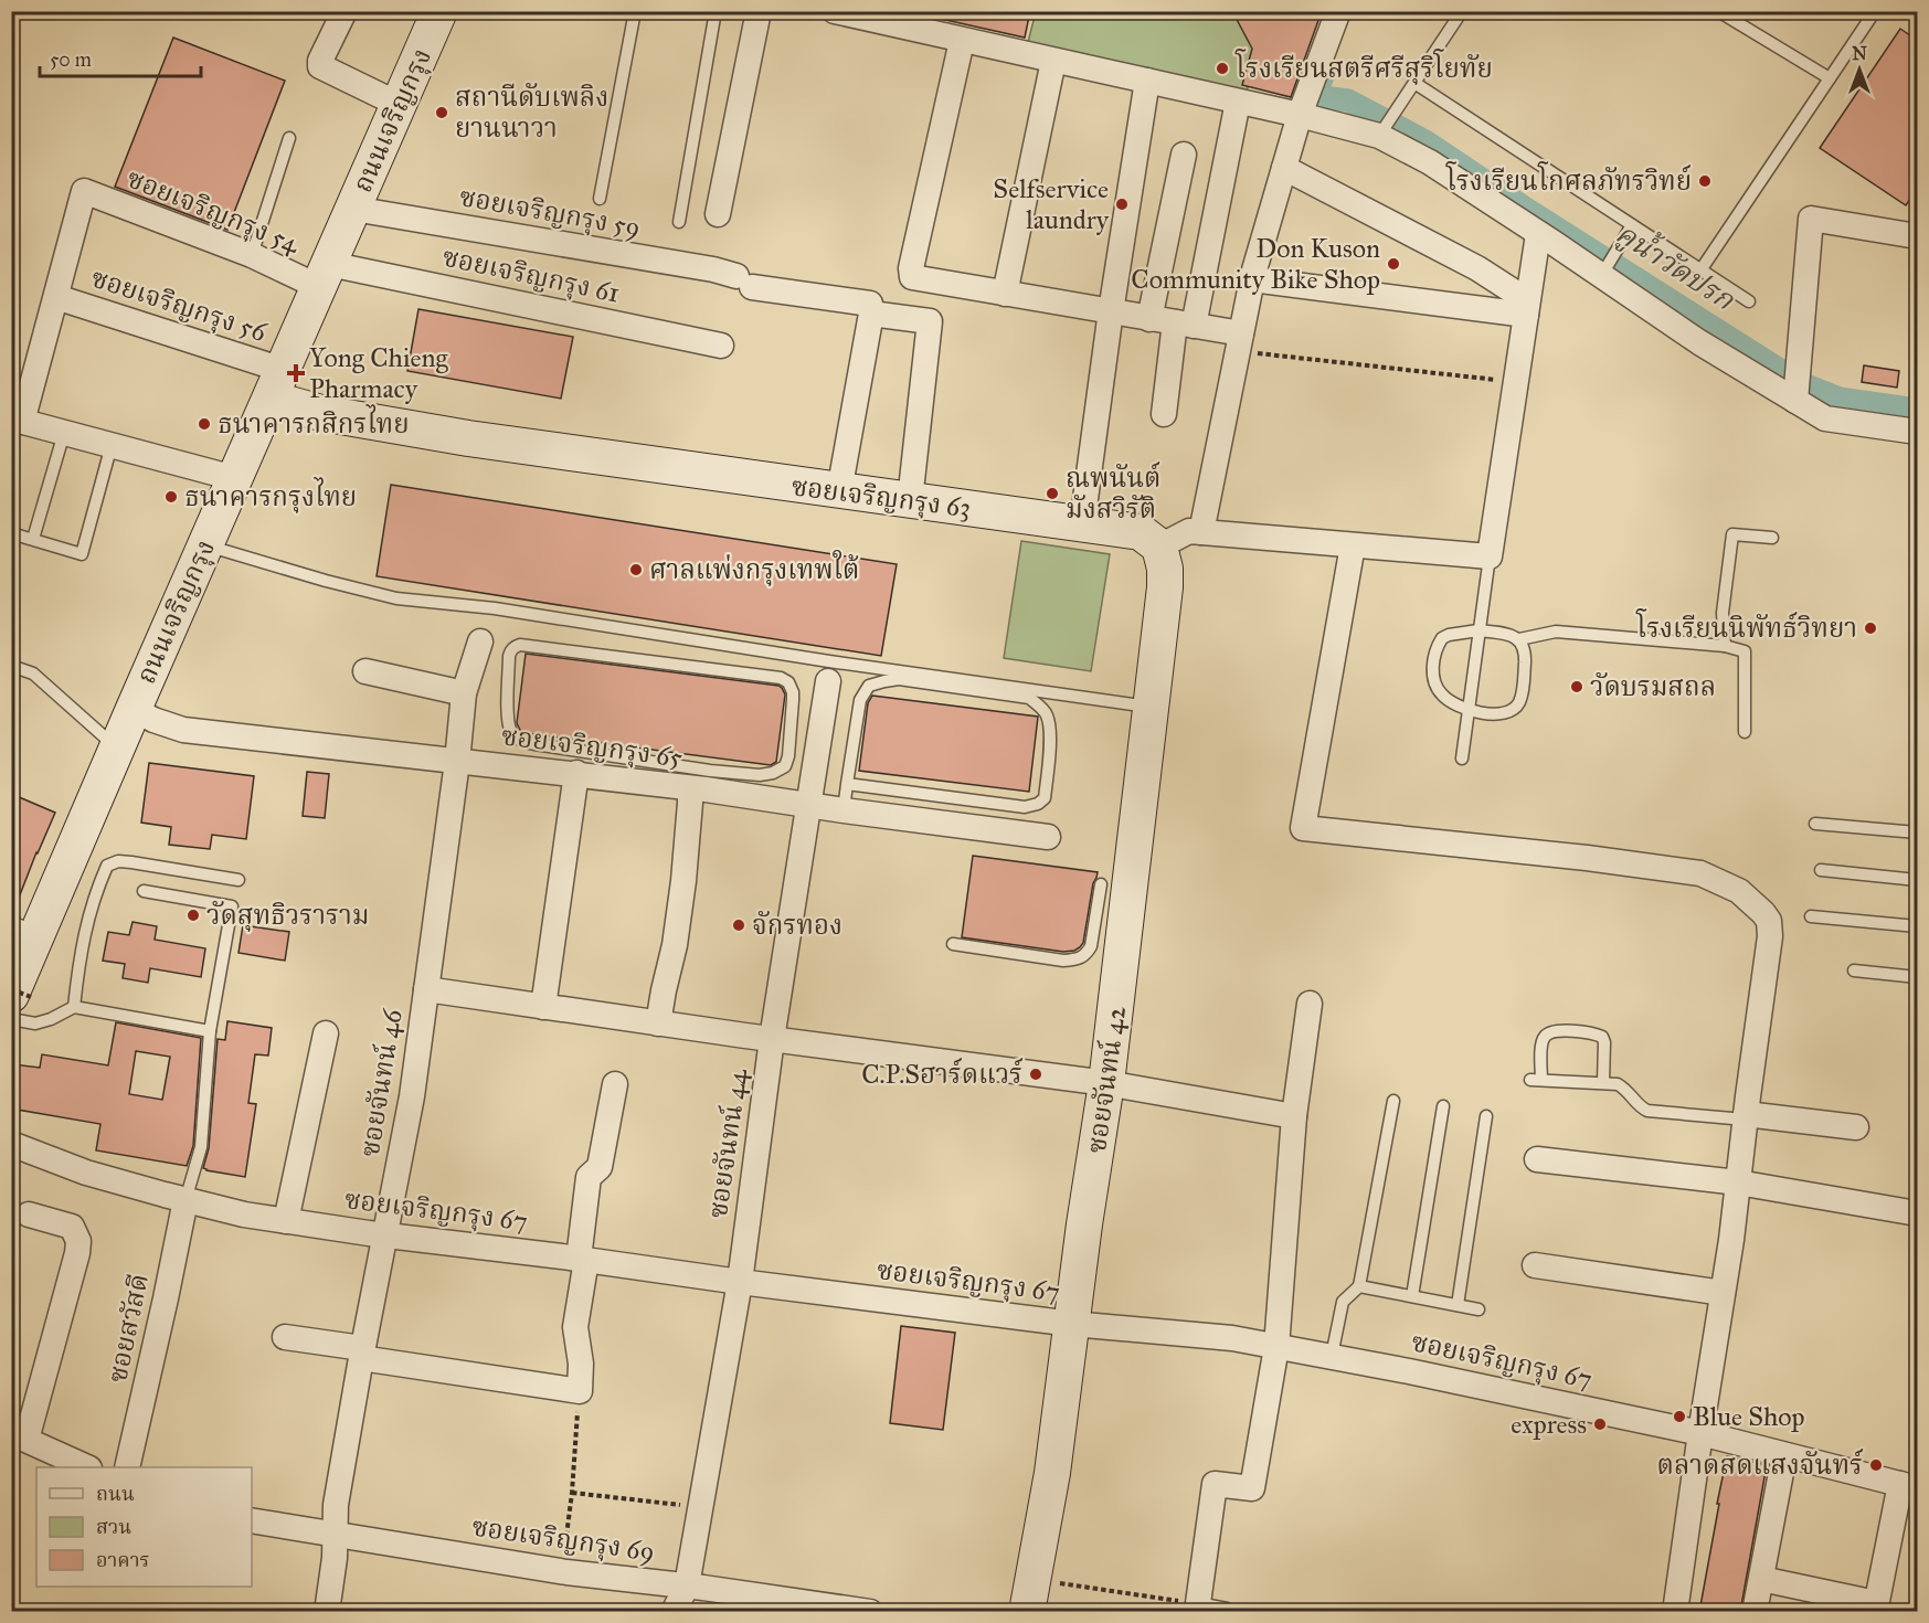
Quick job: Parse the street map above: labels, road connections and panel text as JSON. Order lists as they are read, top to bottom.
{
  "streets": {
    "street": [
      "ถนนเจริญกรุง",
      "ซอยเจริญกรุง 54",
      "ซอยเจริญกรุง 59",
      "ซอยเจริญกรุง 61",
      "ซอยเจริญกรุง 56",
      "ซอยเจริญกรุง 63",
      "ซอยเจริญกรุง 65",
      "ซอยจันทน์ 42",
      "ซอยจันทน์ 46",
      "ซอยจันทน์ 44",
      "ซอยเจริญกรุง 67",
      "ซอยสวัสดี",
      "ซอยเจริญกรุง 69"
    ]
  },
  "crossings": [
    ["ถนนเจริญกรุง", "ซอยเจริญกรุง 54"],
    ["ถนนเจริญกรุง", "ซอยเจริญกรุง 59"],
    ["ถนนเจริญกรุง", "ซอยเจริญกรุง 61"],
    ["ถนนเจริญกรุง", "ซอยเจริญกรุง 56"],
    ["ถนนเจริญกรุง", "ซอยเจริญกรุง 63"],
    ["ถนนเจริญกรุง", "ซอยเจริญกรุง 65"],
    ["ซอยเจริญกรุง 54", "ซอยเจริญกรุง 61"],
    ["ซอยเจริญกรุง 54", "ซอยเจริญกรุง 56"],
    ["ซอยเจริญกรุง 56", "ซอยเจริญกรุง 63"],
    ["ซอยเจริญกรุง 63", "ซอยจันทน์ 42"],
    ["ซอยเจริญกรุง 65", "ซอยจันทน์ 46"],
    ["ซอยเจริญกรุง 65", "ซอยจันทน์ 44"],
    ["ซอยจันทน์ 42", "ซอยเจริญกรุง 67"],
    ["ซอยจันทน์ 46", "ซอยเจริญกรุง 67"],
    ["ซอยจันทน์ 46", "ซอยเจริญกรุง 69"],
    ["ซอยจันทน์ 44", "ซอยเจริญกรุง 67"],
    ["ซอยจันทน์ 44", "ซอยเจริญกรุง 69"],
    ["ซอยเจริญกรุง 67", "ซอยสวัสดี"]
  ],
  "water": ["คูน้ำวัดปรก"],
  "places": {
    "other": [
      "โรงเรียนสตรีศรีสุริโยทัย",
      "สถานีดับเพลิง ยานนาวา",
      "โรงเรียนโกศลภัทรวิทย์",
      "Selfservice laundry",
      "Don Kuson Community Bike Shop",
      "ธนาคารกสิกรไทย",
      "ณพนันต์ มังสวิรัติ",
      "ธนาคารกรุงไทย",
      "ศาลแพ่งกรุงเทพใต้",
      "โรงเรียนนิพัทธ์วิทยา",
      "วัดบรมสถล",
      "วัดสุทธิวราราม",
      "จักรทอง",
      "C.P.Sฮาร์ดแวร์",
      "Blue Shop",
      "express",
      "ตลาดสดแสงจันทร์"
    ],
    "health": ["Yong Chieng Pharmacy"]
  },
  "legend": ["ถนน", "สวน", "อาคาร"],
  "scale_bar": "50 m",
  "north": "top"
}
